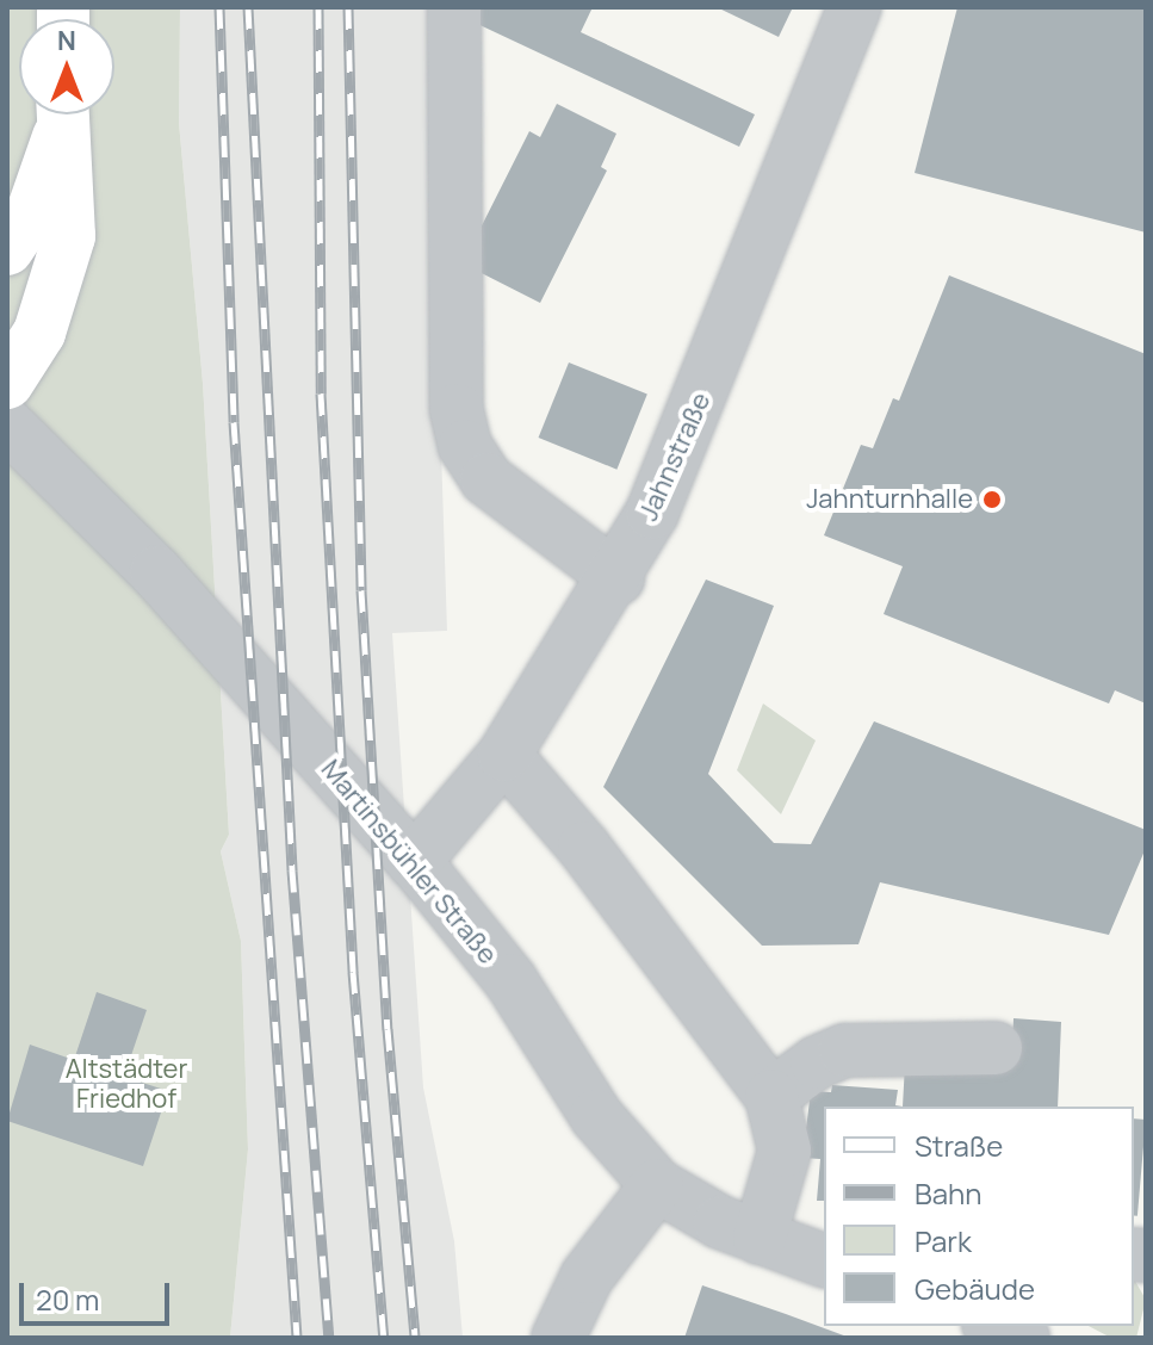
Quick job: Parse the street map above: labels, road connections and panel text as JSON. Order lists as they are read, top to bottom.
{
  "streets": {
    "street": ["Jahnstraße", "Martinsbühler Straße"]
  },
  "crossings": [
    ["Jahnstraße", "Martinsbühler Straße"]
  ],
  "parks": ["Altstädter Friedhof"],
  "places": ["Jahnturnhalle"],
  "legend": [
    "Straße",
    "Bahn",
    "Park",
    "Gebäude"
  ],
  "scale_bar": "20 m",
  "north": "top"
}
